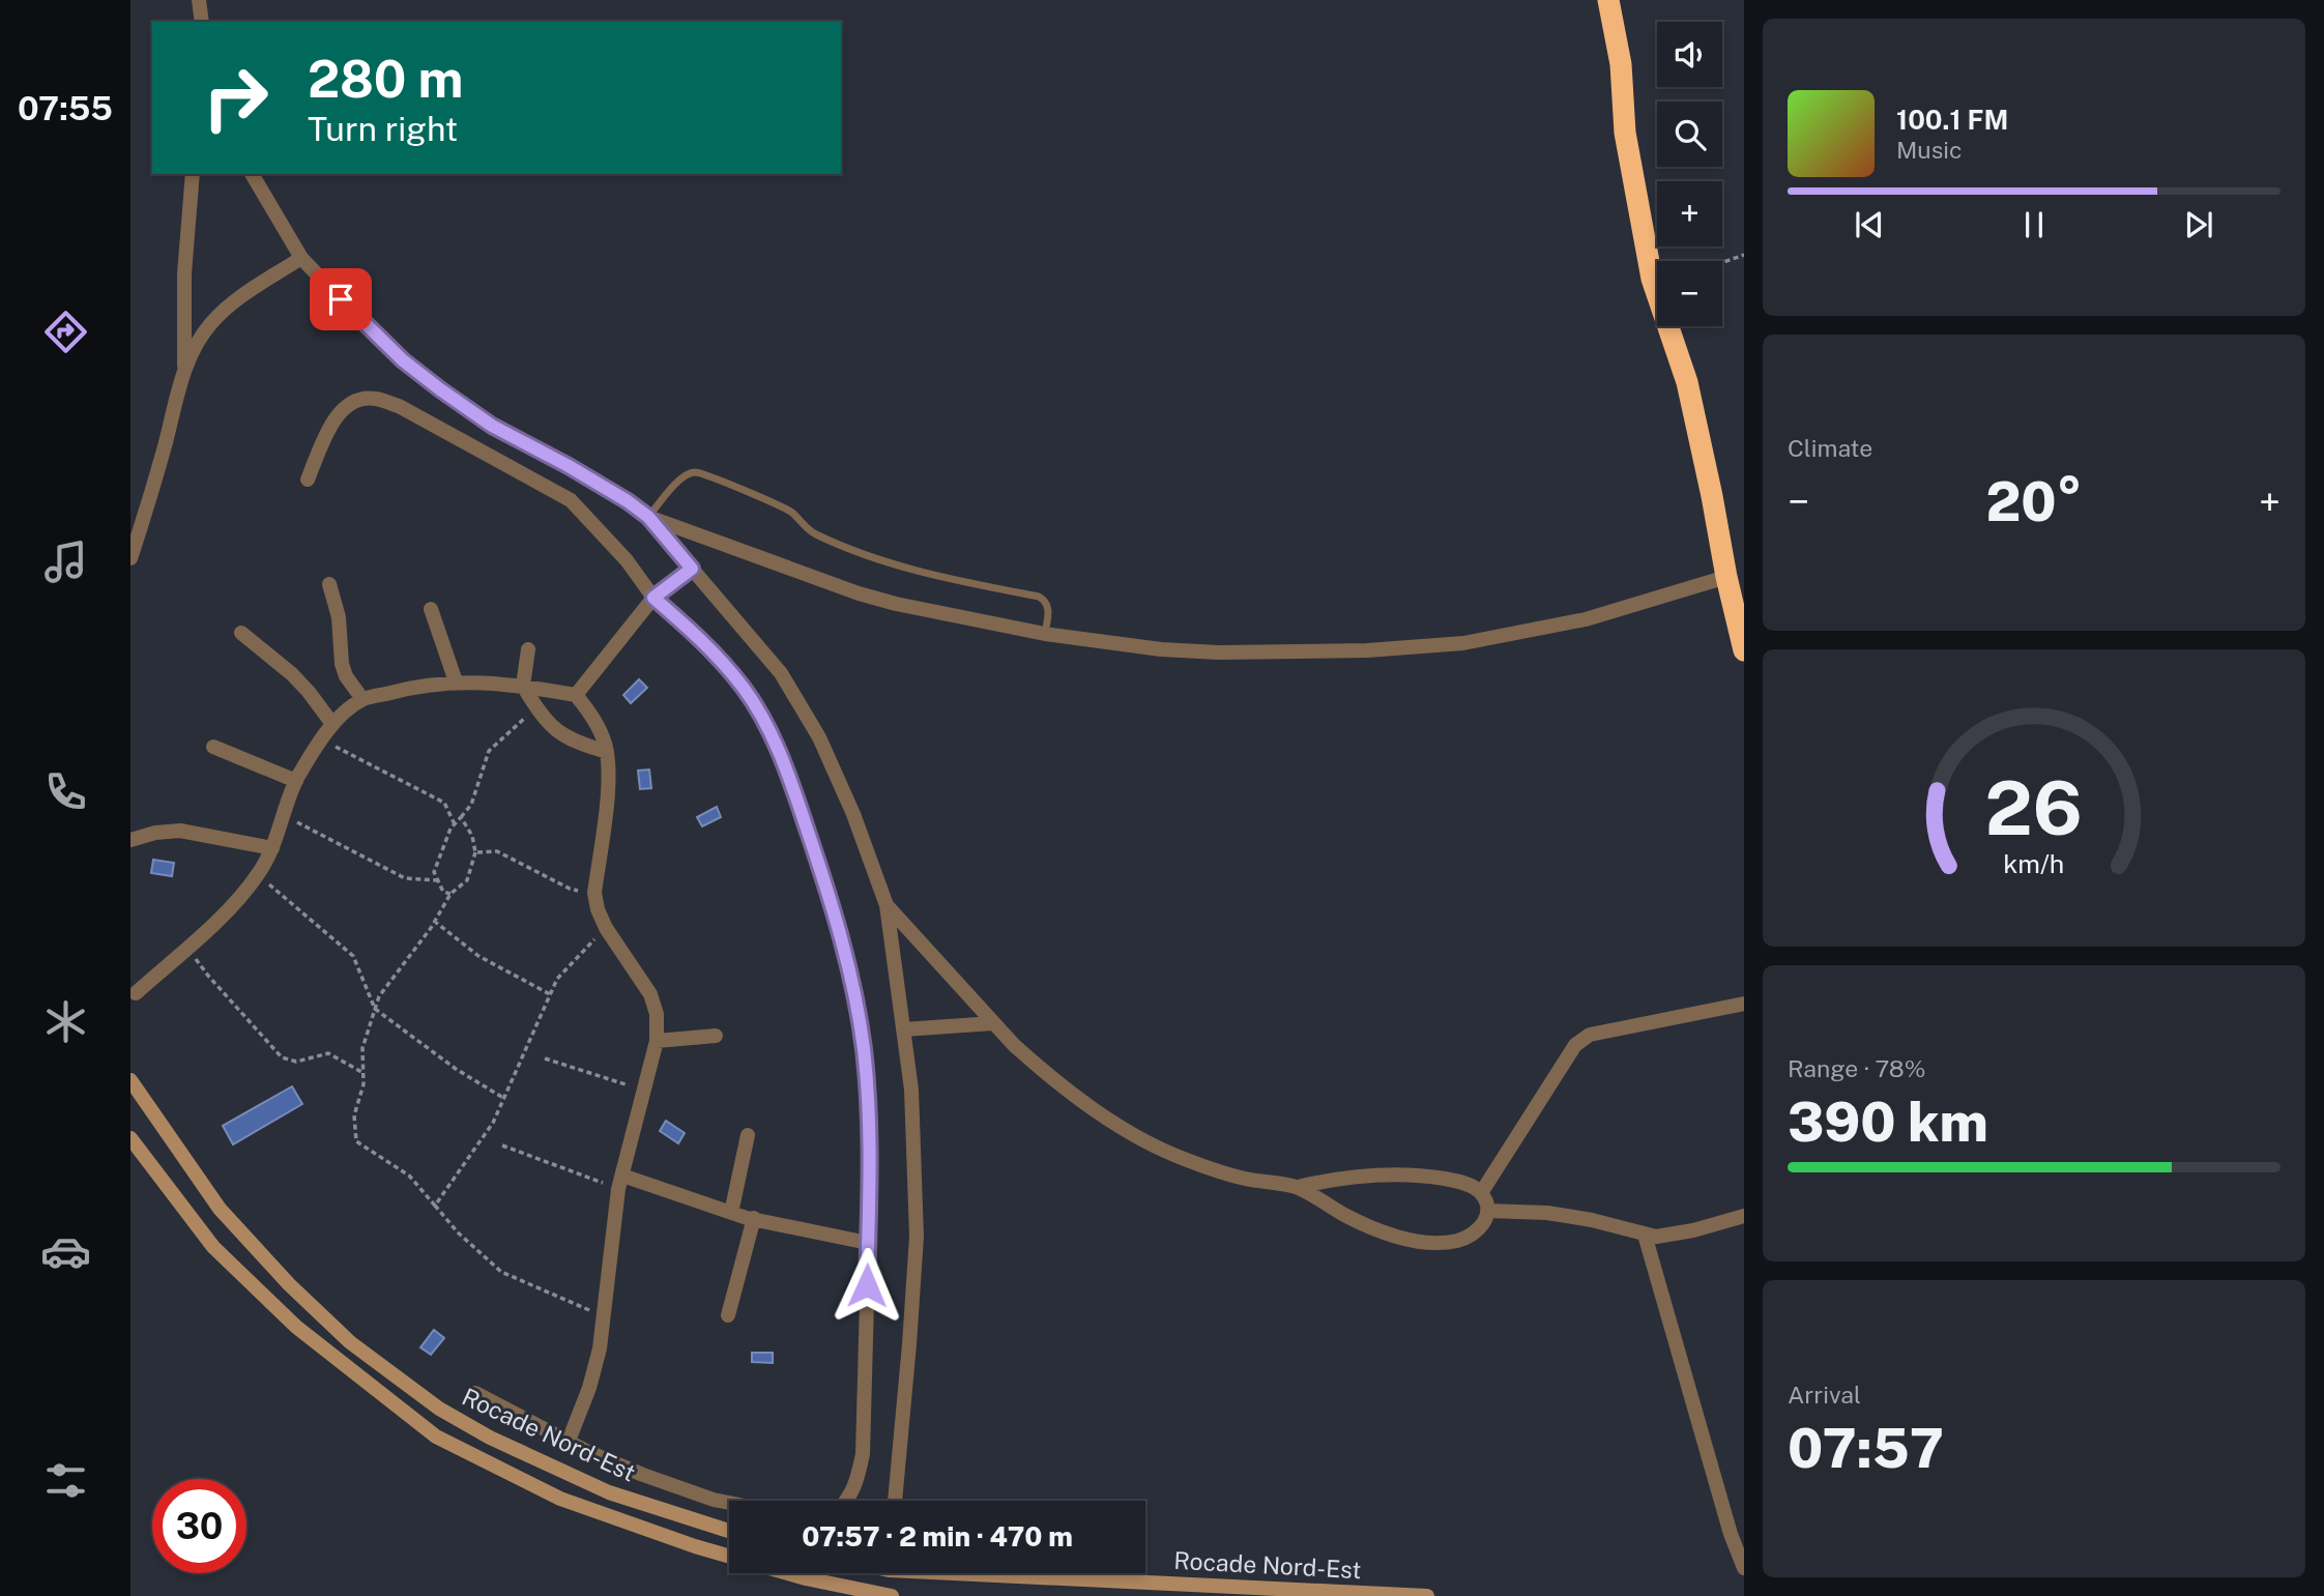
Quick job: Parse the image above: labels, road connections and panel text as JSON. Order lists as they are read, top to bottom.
{
  "streets": {
    "street": ["Rocade Nord-Est"]
  },
  "page": {
    "tabs": "07:55",
    "map_buttons": ["+", "−"],
    "turn": ["280 m", "Turn right"],
    "song": ["100.1 FM", "Music"],
    "tile": [
      "Climate",
      ["Range · 78%", "390 km"],
      ["Arrival", "07:57"]
    ],
    "heat": ["−", "20°", "+"],
    "limit": "30",
    "trip": "07:57 · 2 min · 470 m",
    "gauge": ["26", "km/h"]
  }
}
